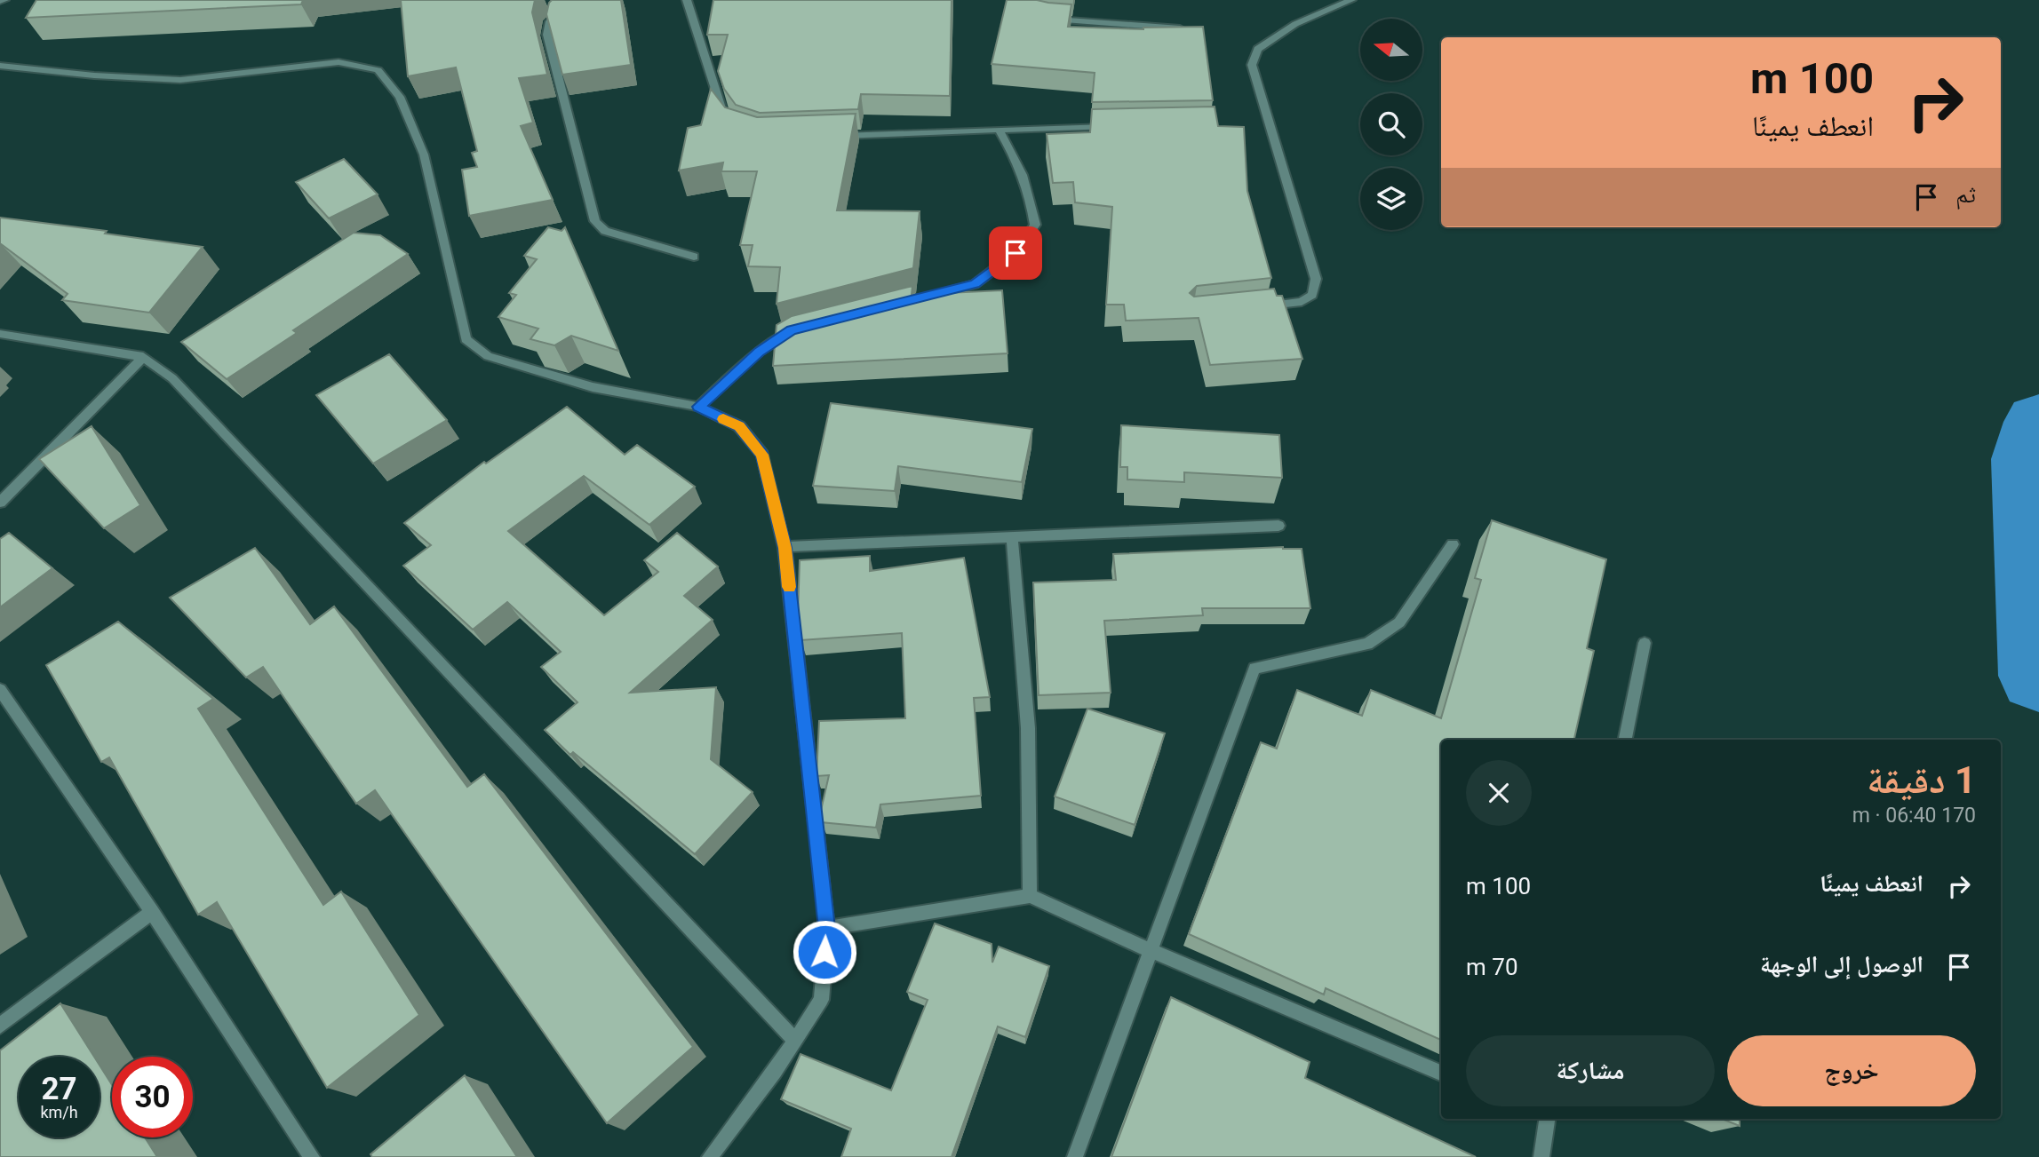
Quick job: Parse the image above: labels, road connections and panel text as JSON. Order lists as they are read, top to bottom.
{
  "north": "left",
  "page": {
    "turn": ["100 m", "انعطف يمينًا"],
    "then": "ثم",
    "heading": ["1 دقيقة", "170 m · 06:40"],
    "list": [
      {
        "name": "انعطف يمينًا",
        "value": "100 m"
      },
      {
        "name": "الوصول إلى الوجهة",
        "value": "70 m"
      }
    ],
    "buttons": ["خروج", "مشاركة"],
    "speed": "27 km/h",
    "limit": "30"
  }
}
